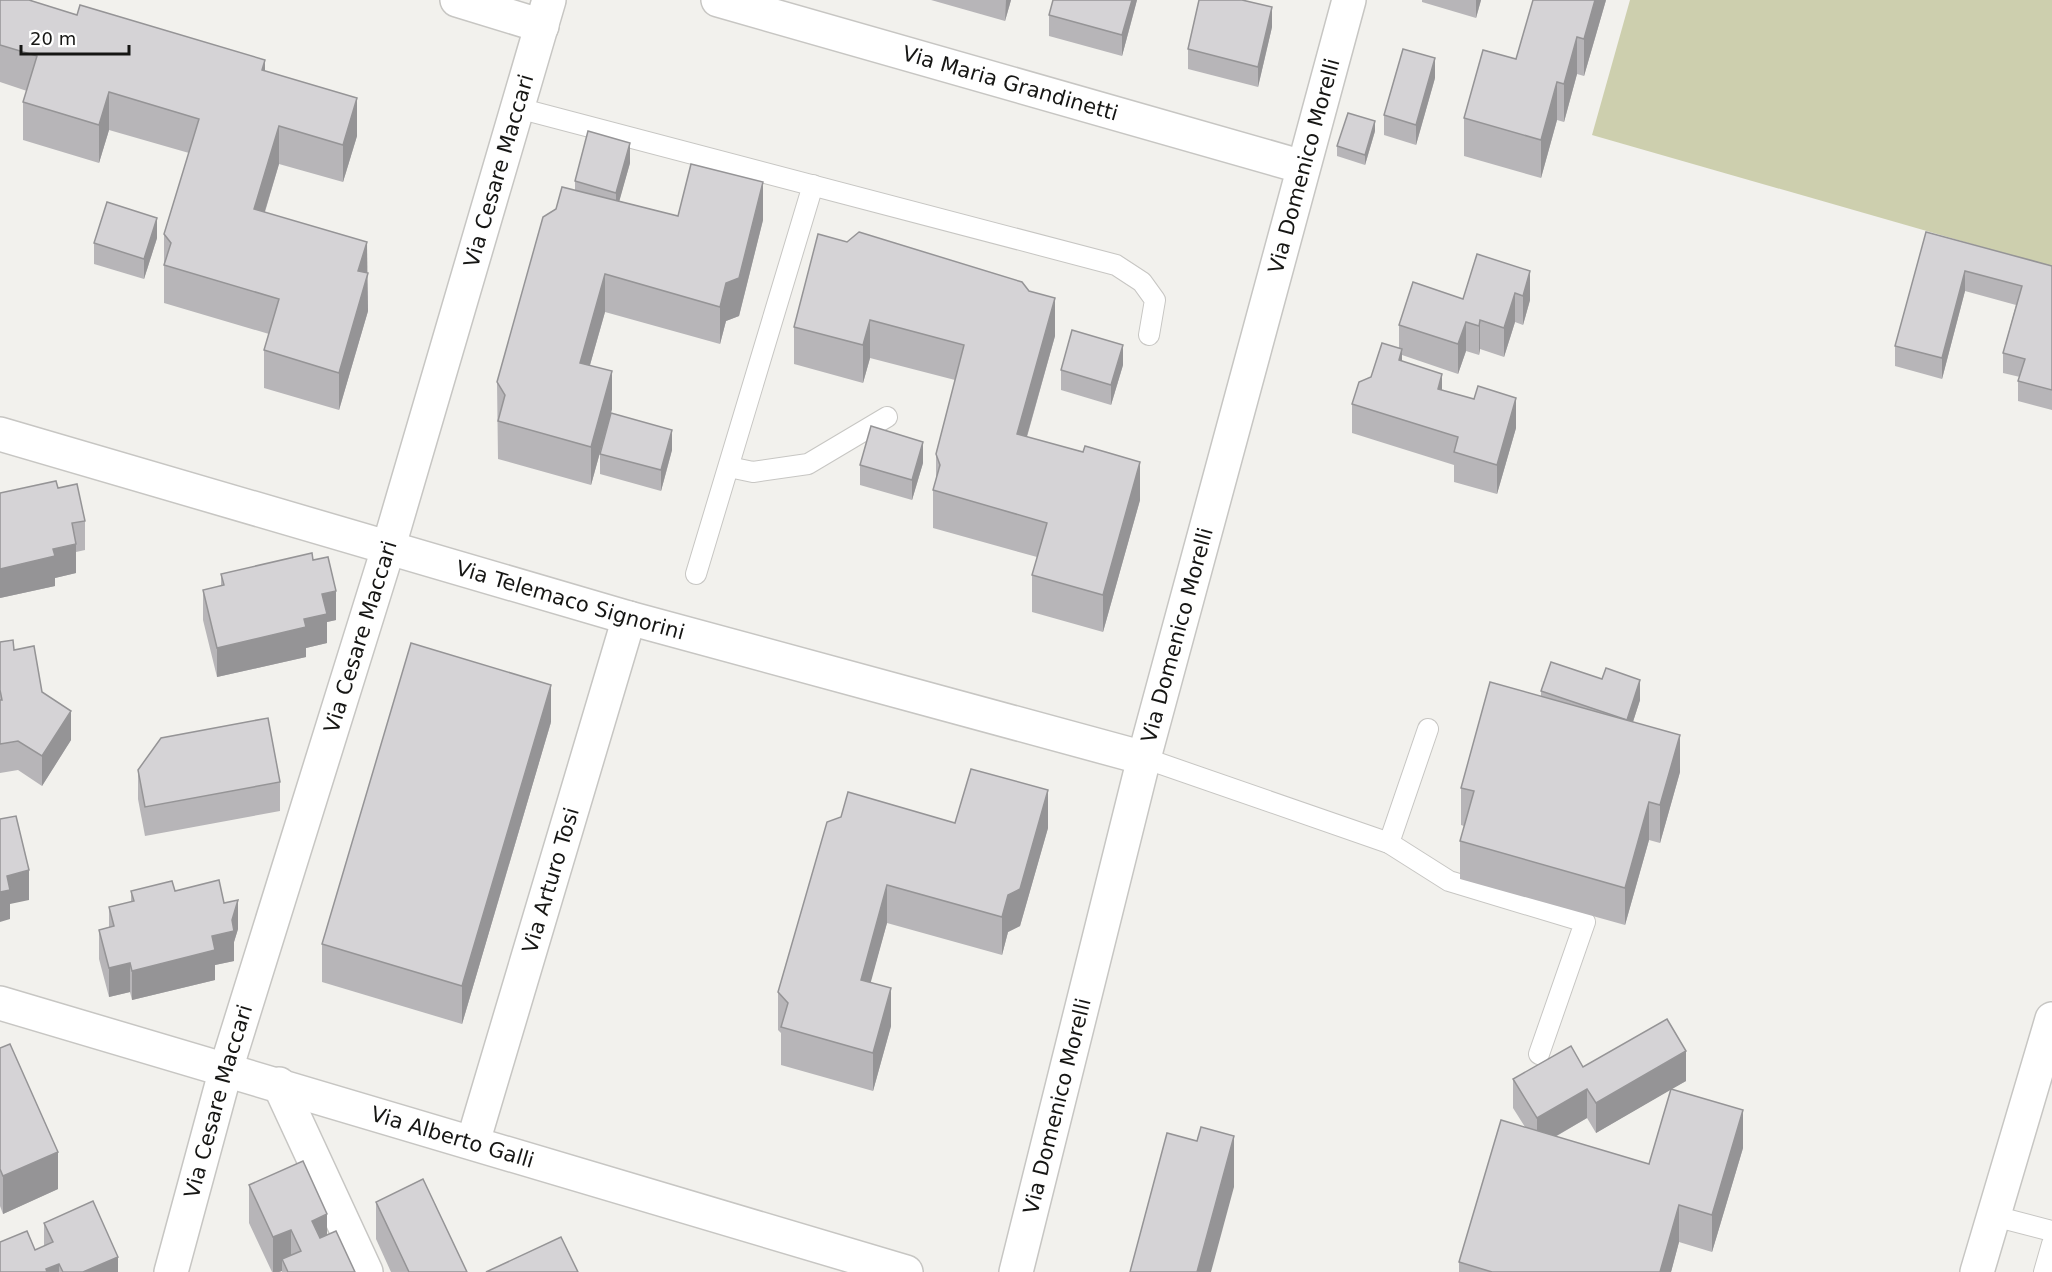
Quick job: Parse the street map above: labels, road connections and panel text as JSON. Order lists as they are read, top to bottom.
{
  "streets": {
    "street": [
      "Via Maria Grandinetti",
      "Via Domenico Morelli",
      "Via Cesare Maccari",
      "Via Telemaco Signorini",
      "Via Arturo Tosi",
      "Via Alberto Galli"
    ]
  },
  "crossings": [
    ["Via Maria Grandinetti", "Via Domenico Morelli"],
    ["Via Domenico Morelli", "Via Telemaco Signorini"],
    ["Via Cesare Maccari", "Via Telemaco Signorini"],
    ["Via Cesare Maccari", "Via Alberto Galli"],
    ["Via Telemaco Signorini", "Via Arturo Tosi"],
    ["Via Arturo Tosi", "Via Alberto Galli"]
  ],
  "scale_bar": "20 m"
}
